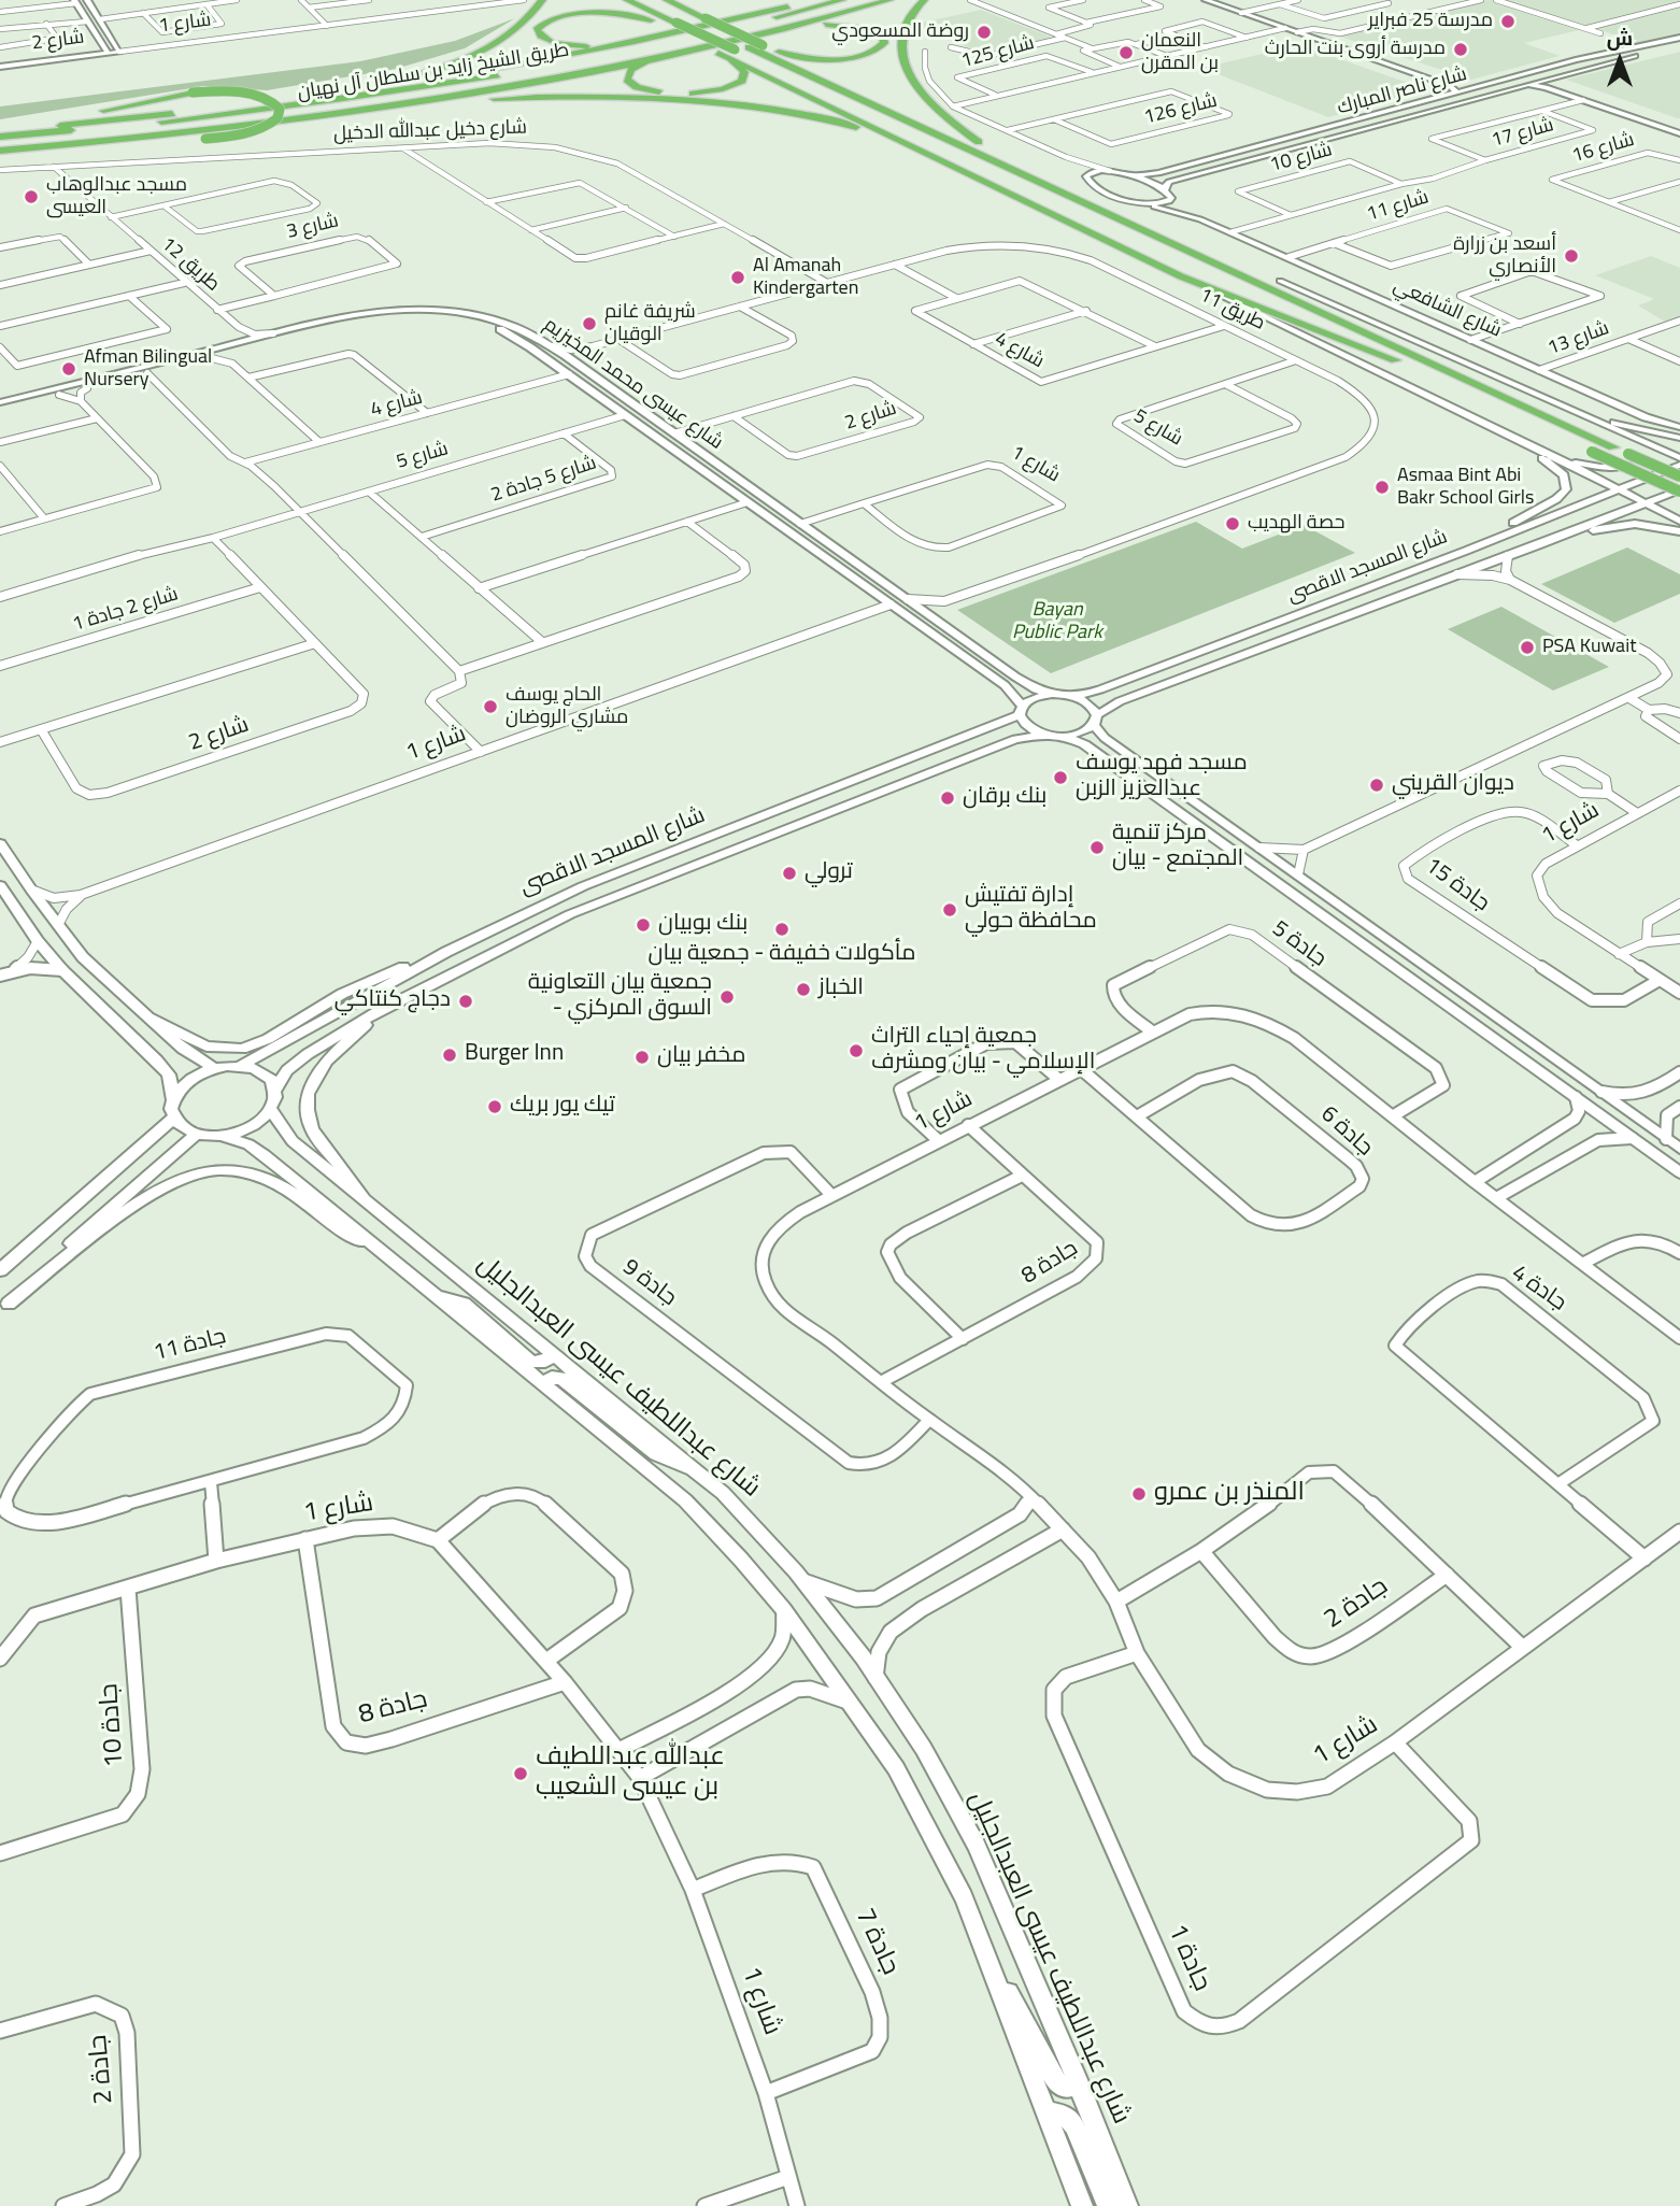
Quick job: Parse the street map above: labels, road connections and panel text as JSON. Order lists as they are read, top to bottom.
{
  "streets": {
    "highway": ["طريق الشيخ زايد بن سلطان آل نهيان"],
    "street": [
      "شارع 1",
      "شارع 2",
      "شارع 125",
      "شارع ناصر المبارك",
      "شارع 126",
      "شارع دخيل عبدالله الدخيل",
      "شارع 17",
      "شارع 16",
      "شارع 10",
      "شارع 11",
      "شارع 3",
      "طريق 12",
      "شارع الشافعي",
      "طريق 11",
      "شارع 13",
      "شارع 4",
      "شارع عيسى محمد المخيزيم",
      "شارع 5",
      "شارع 5 جادة 2",
      "شارع المسجد الاقصى",
      "شارع 2 جادة 1",
      "جادة 15",
      "جادة 5",
      "جادة 6",
      "جادة 8",
      "جادة 9",
      "جادة 4",
      "جادة 11",
      "شارع عبداللطيف عيسى العبدالجليل",
      "جادة 2",
      "جادة 10",
      "جادة 7",
      "جادة 1"
    ]
  },
  "crossings": [
    ["شارع 1", "شارع 2"],
    ["شارع 1", "شارع عيسى محمد المخيزيم"],
    ["شارع 1", "جادة 15"],
    ["شارع 1", "جادة 5"],
    ["شارع 1", "جادة 6"],
    ["شارع 1", "جادة 8"],
    ["شارع 1", "جادة 9"],
    ["شارع 1", "جادة 4"],
    ["شارع 1", "جادة 10"],
    ["شارع 1", "جادة 7"],
    ["شارع 1", "جادة 1"],
    ["شارع 2", "شارع عيسى محمد المخيزيم"],
    ["شارع 2", "شارع 2 جادة 1"],
    ["شارع ناصر المبارك", "شارع الشافعي"],
    ["شارع دخيل عبدالله الدخيل", "طريق 12"],
    ["شارع دخيل عبدالله الدخيل", "طريق 11"],
    ["شارع 11", "شارع الشافعي"],
    ["شارع 3", "طريق 12"],
    ["طريق 12", "شارع عيسى محمد المخيزيم"],
    ["شارع الشافعي", "شارع 13"],
    ["طريق 11", "شارع 4"],
    ["طريق 11", "شارع عيسى محمد المخيزيم"],
    ["طريق 11", "شارع 5"],
    ["شارع 4", "شارع عيسى محمد المخيزيم"],
    ["شارع عيسى محمد المخيزيم", "شارع 5"],
    ["شارع عيسى محمد المخيزيم", "شارع المسجد الاقصى"],
    ["شارع 5", "شارع 5 جادة 2"],
    ["شارع المسجد الاقصى", "شارع عبداللطيف عيسى العبدالجليل"]
  ],
  "parks": ["Bayan Public Park"],
  "places": [
    "مدرسة 25 فبراير",
    "روضة المسعودي",
    "مدرسة أروى بنت الحارث",
    "النعمان بن المقرن",
    "مسجد عبدالوهاب العيسى",
    "أسعد بن زرارة الأنصاري",
    "Al Amanah Kindergarten",
    "شريفة غانم الوقيان",
    "Afman Bilingual Nursery",
    "Asmaa Bint Abi Bakr School Girls",
    "حصة الهديب",
    "PSA Kuwait",
    "الحاج يوسف مشاري الروضان",
    "مسجد فهد يوسف عبدالعزيز الزبن",
    "ديوان القريني",
    "بنك برقان",
    "مركز تنمية المجتمع - بيان",
    "ترولي",
    "إدارة تفتيش محافظة حولي",
    "بنك بوبيان",
    "مأكولات خفيفة - جمعية بيان",
    "الخباز",
    "جمعية بيان التعاونية - السوق المركزي",
    "دجاج كنتاكي",
    "جمعية إحياء التراث الإسلامي - بيان ومشرف",
    "Burger Inn",
    "مخفر بيان",
    "تيك يور بريك",
    "المنذر بن عمرو",
    "عبدالله عبداللطيف بن عيسى الشعيب"
  ],
  "north": "top"
}
